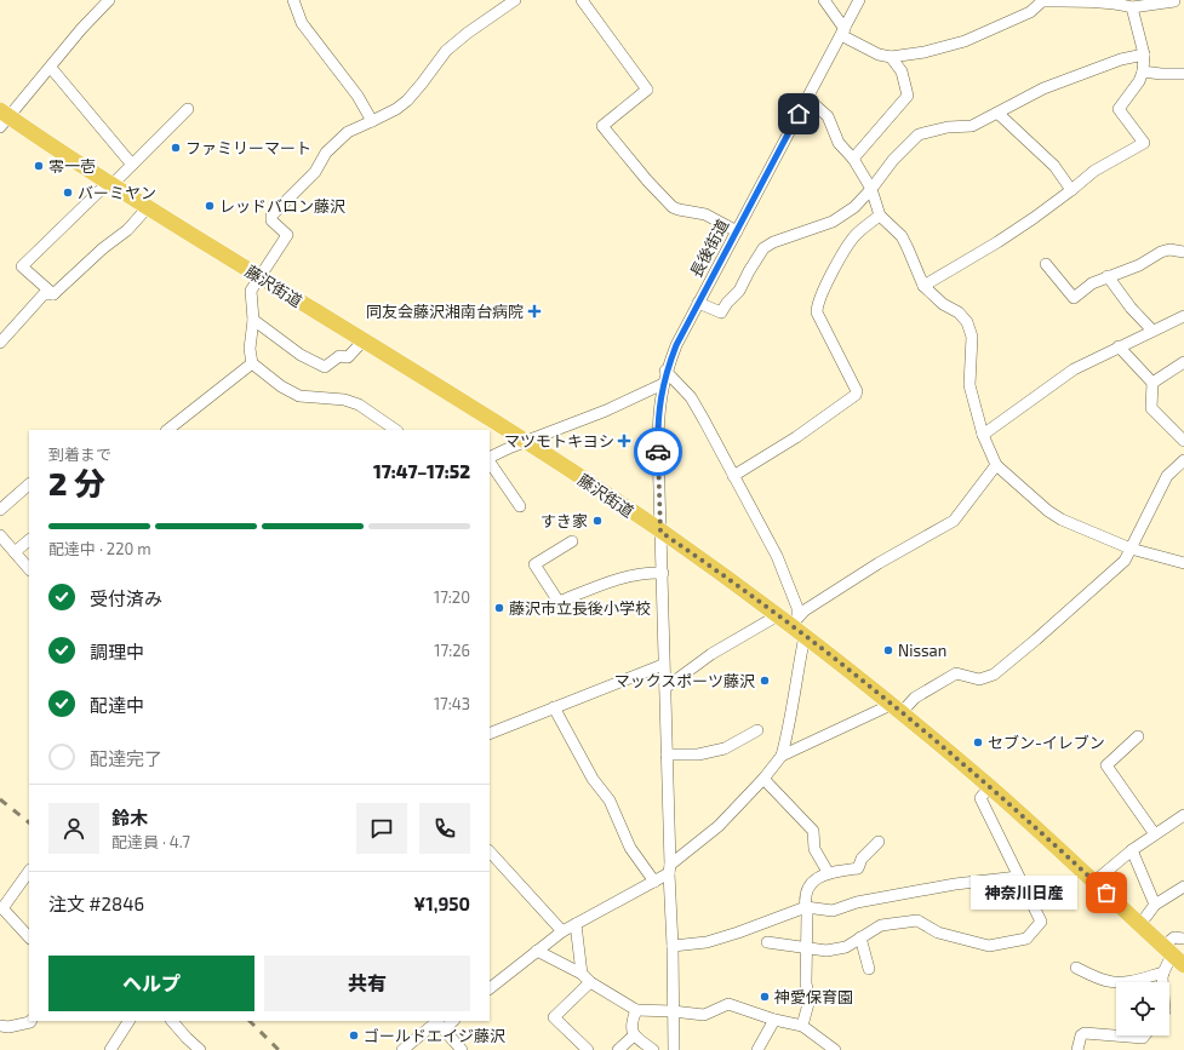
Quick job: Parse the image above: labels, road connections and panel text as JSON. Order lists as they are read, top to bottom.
{
  "streets": {
    "highway": ["藤沢街道"],
    "street": ["長後街道"]
  },
  "crossings": [
    ["長後街道", "藤沢街道"]
  ],
  "places": {
    "other": [
      "ファミリーマート",
      "零一壱",
      "バーミヤン",
      "レッドバロン藤沢",
      "すき家",
      "藤沢市立長後小学校",
      "Nissan",
      "マックスポーツ藤沢",
      "セブン-イレブン",
      "神奈川日産",
      "神愛保育園",
      "ゴールドエイジ藤沢"
    ],
    "health": ["同友会藤沢湘南台病院", "マツモトキヨシ"]
  },
  "page": {
    "heading": ["2 分", "到着まで", "17:47–17:52"],
    "panel": [
      "鈴木",
      "配達員 · 4.7",
      "注文 #2846",
      "¥1,950"
    ],
    "bar": "配達中 · 220 m",
    "list": [
      ["受付済み", "17:20"],
      ["調理中", "17:26"],
      ["配達中", "17:43"],
      "配達完了"
    ],
    "bubble": "神奈川日産",
    "buttons": ["ヘルプ", "共有"]
  }
}
